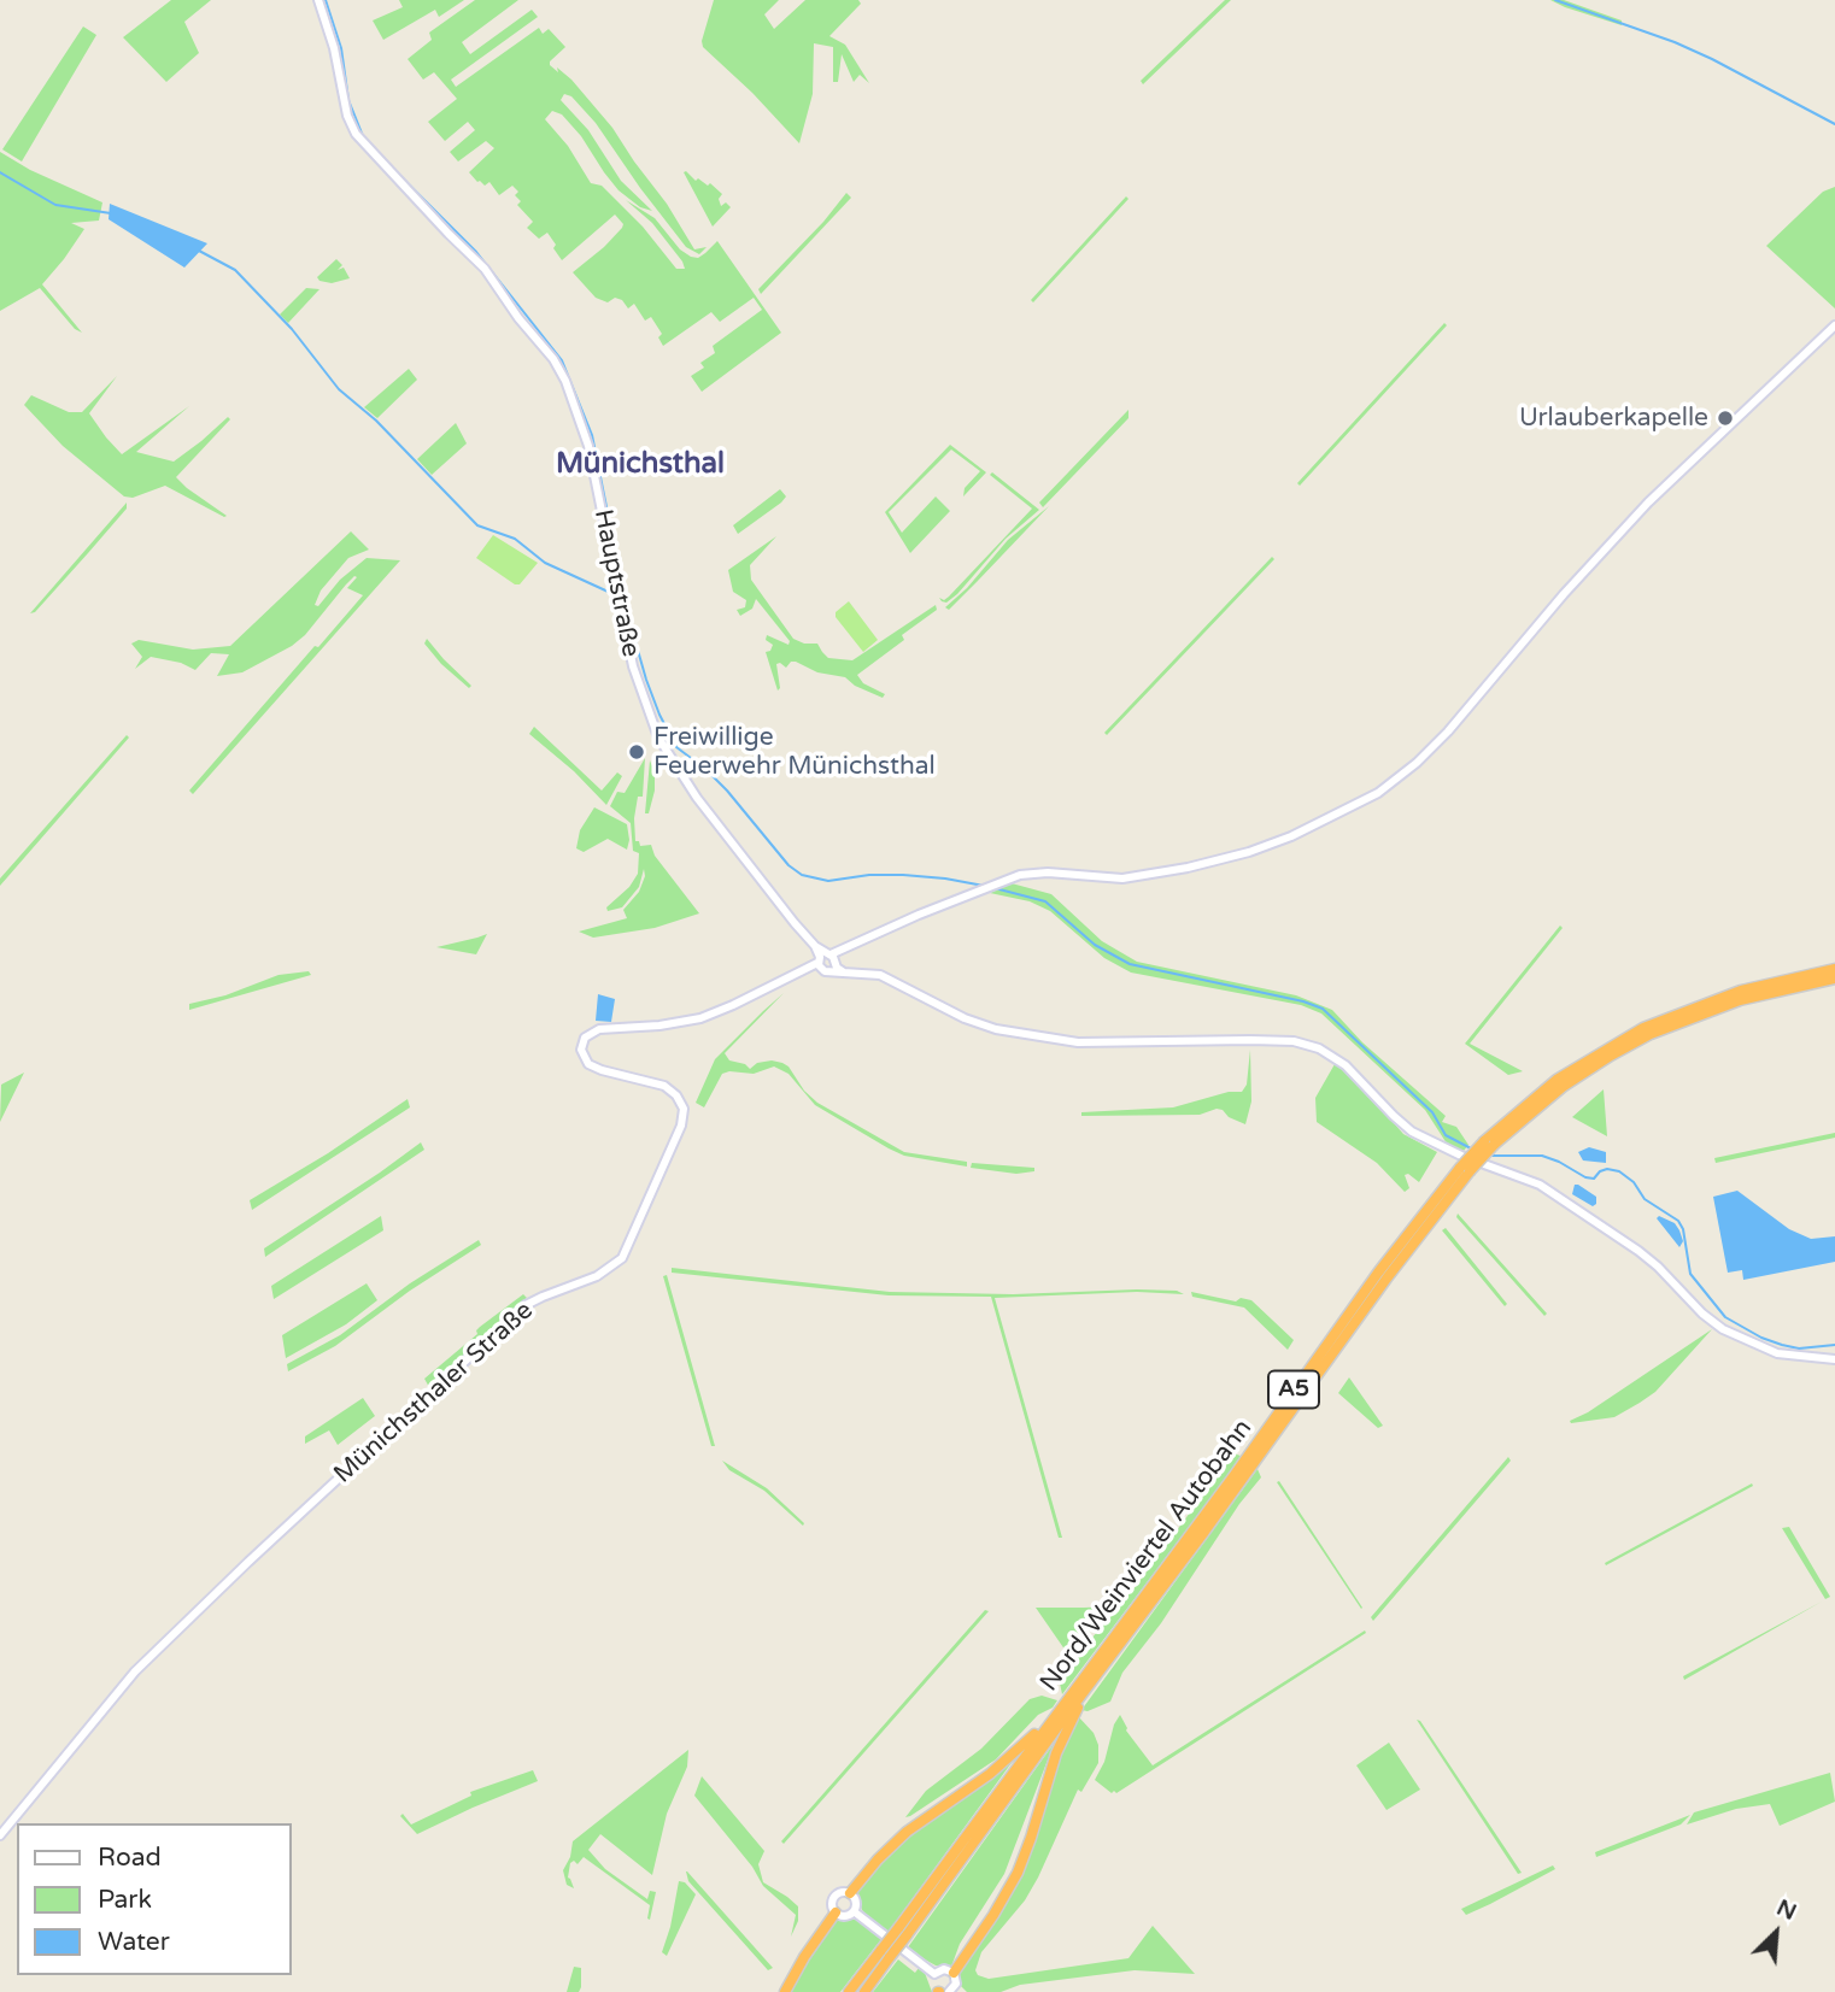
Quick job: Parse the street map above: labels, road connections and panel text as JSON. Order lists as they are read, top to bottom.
{
  "streets": {
    "highway": ["A5", "Nord/Weinviertel Autobahn"],
    "street": ["Hauptstraße", "Münichsthaler Straße"]
  },
  "crossings": [
    ["Hauptstraße", "Münichsthaler Straße"]
  ],
  "districts": ["Münichsthal"],
  "places": ["Urlauberkapelle", "Freiwillige Feuerwehr Münichsthal"],
  "legend": ["Road", "Park", "Water"],
  "north": "top right"
}
